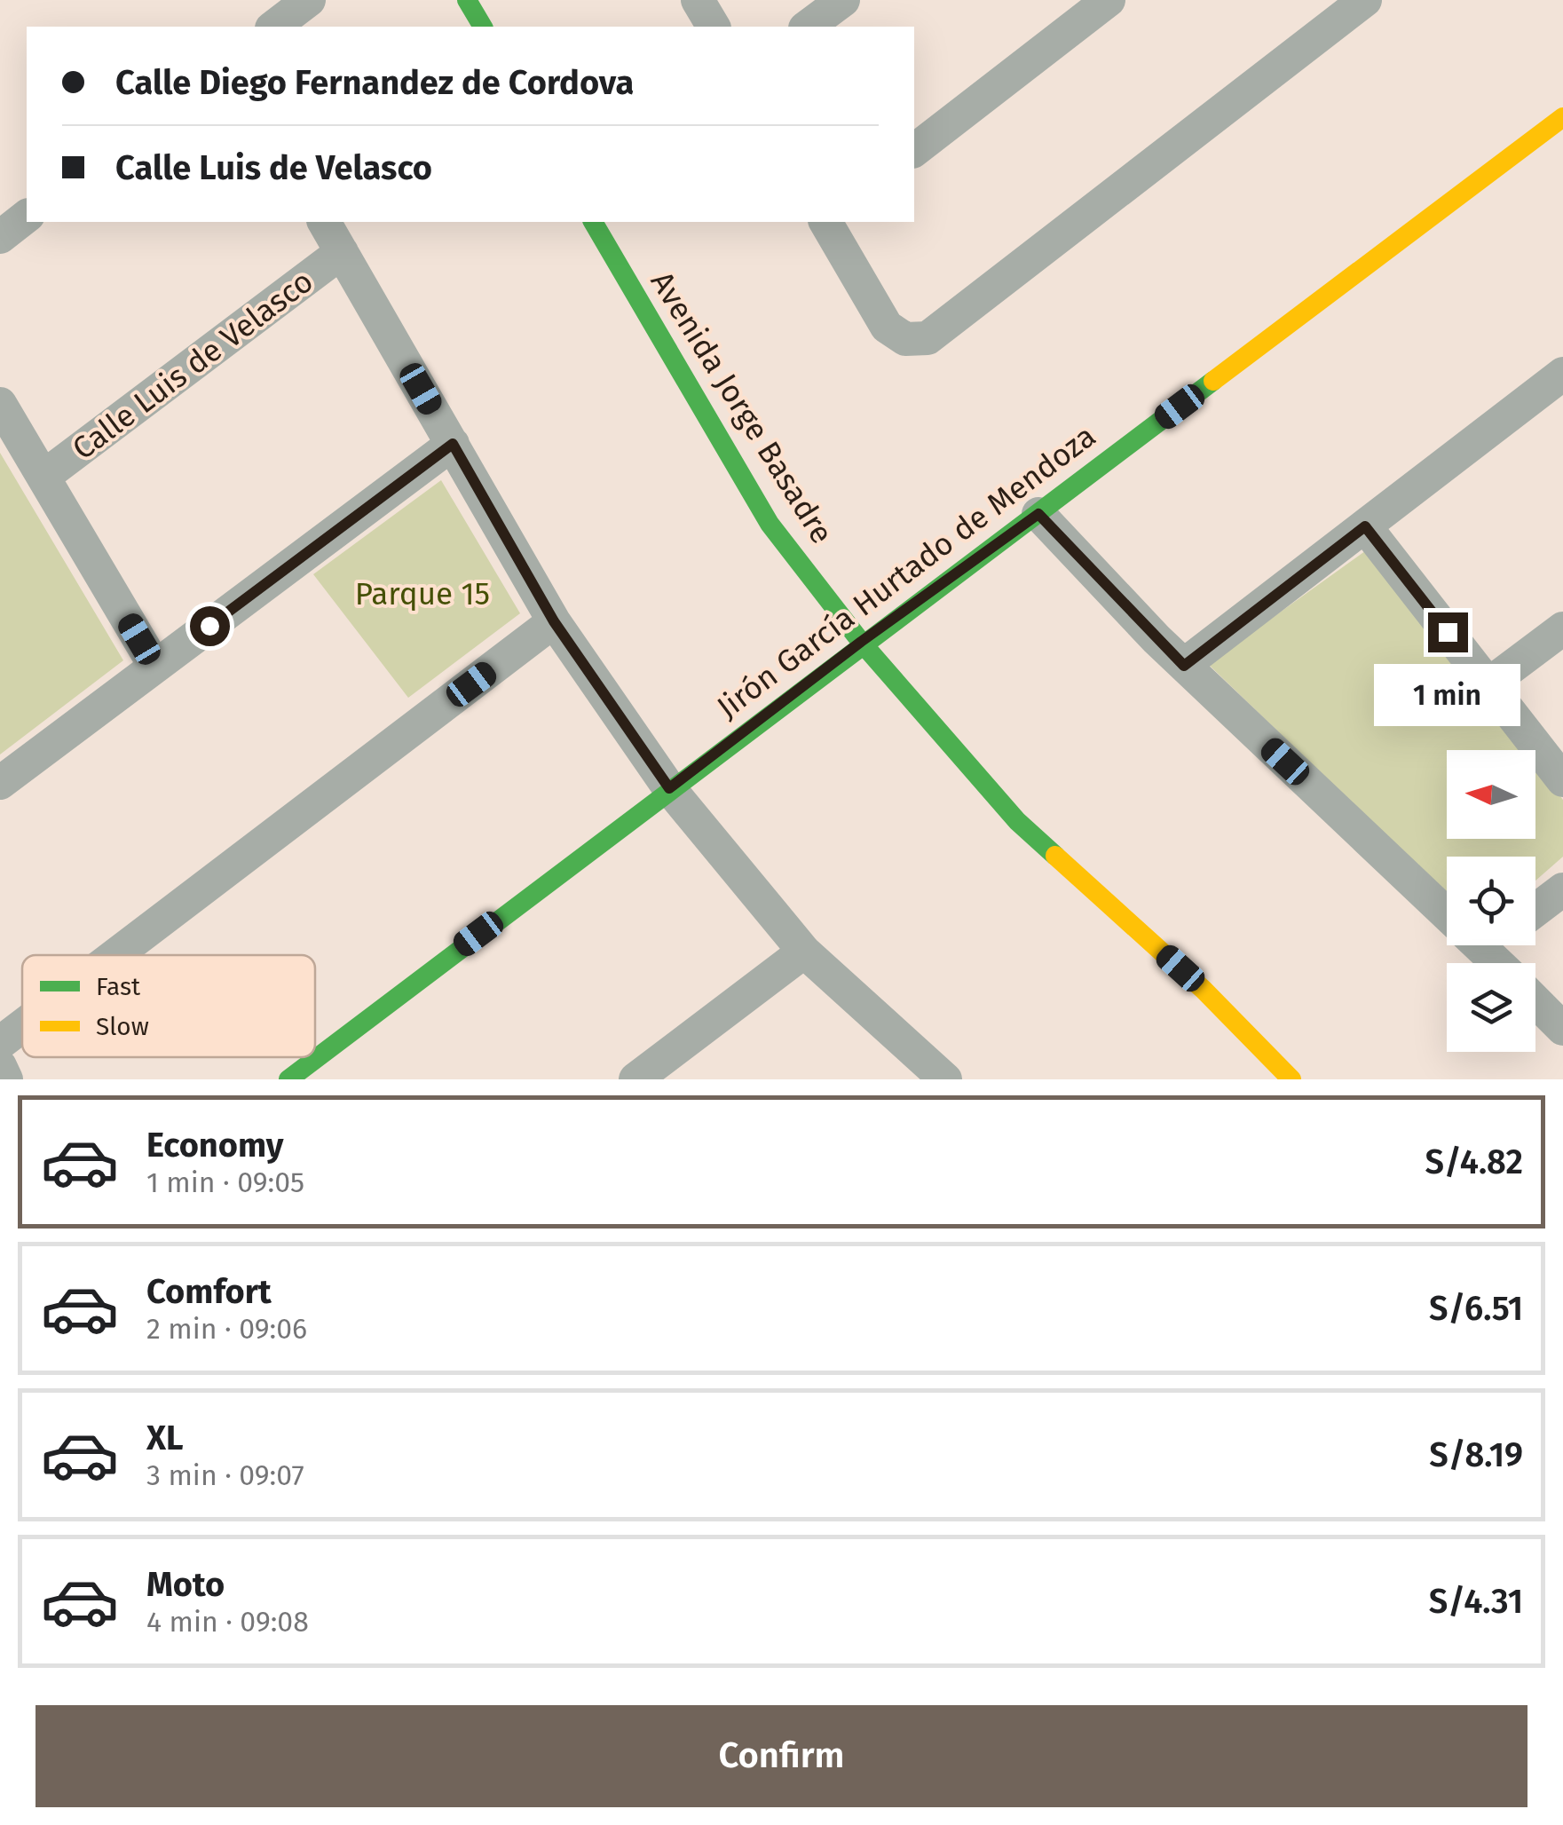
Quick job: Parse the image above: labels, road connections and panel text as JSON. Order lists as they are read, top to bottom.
{
  "streets": {
    "street": ["Calle Luis de Velasco", "Avenida Jorge Basadre", "Jirón García Hurtado de Mendoza"]
  },
  "crossings": [
    ["Avenida Jorge Basadre", "Jirón García Hurtado de Mendoza"]
  ],
  "parks": ["Parque 15"],
  "legend": ["Fast", "Slow"],
  "north": "left",
  "page": {
    "banner": ["Calle Diego Fernandez de Cordova", "Calle Luis de Velasco"],
    "bubble": "1 min",
    "list": [
      {
        "name": "Economy",
        "note": "1 min · 09:05",
        "value": "S/4.82"
      },
      {
        "name": "Comfort",
        "note": "2 min · 09:06",
        "value": "S/6.51"
      },
      {
        "name": "XL",
        "note": "3 min · 09:07",
        "value": "S/8.19"
      },
      {
        "name": "Moto",
        "note": "4 min · 09:08",
        "value": "S/4.31"
      }
    ],
    "buttons": "Confirm"
  }
}
